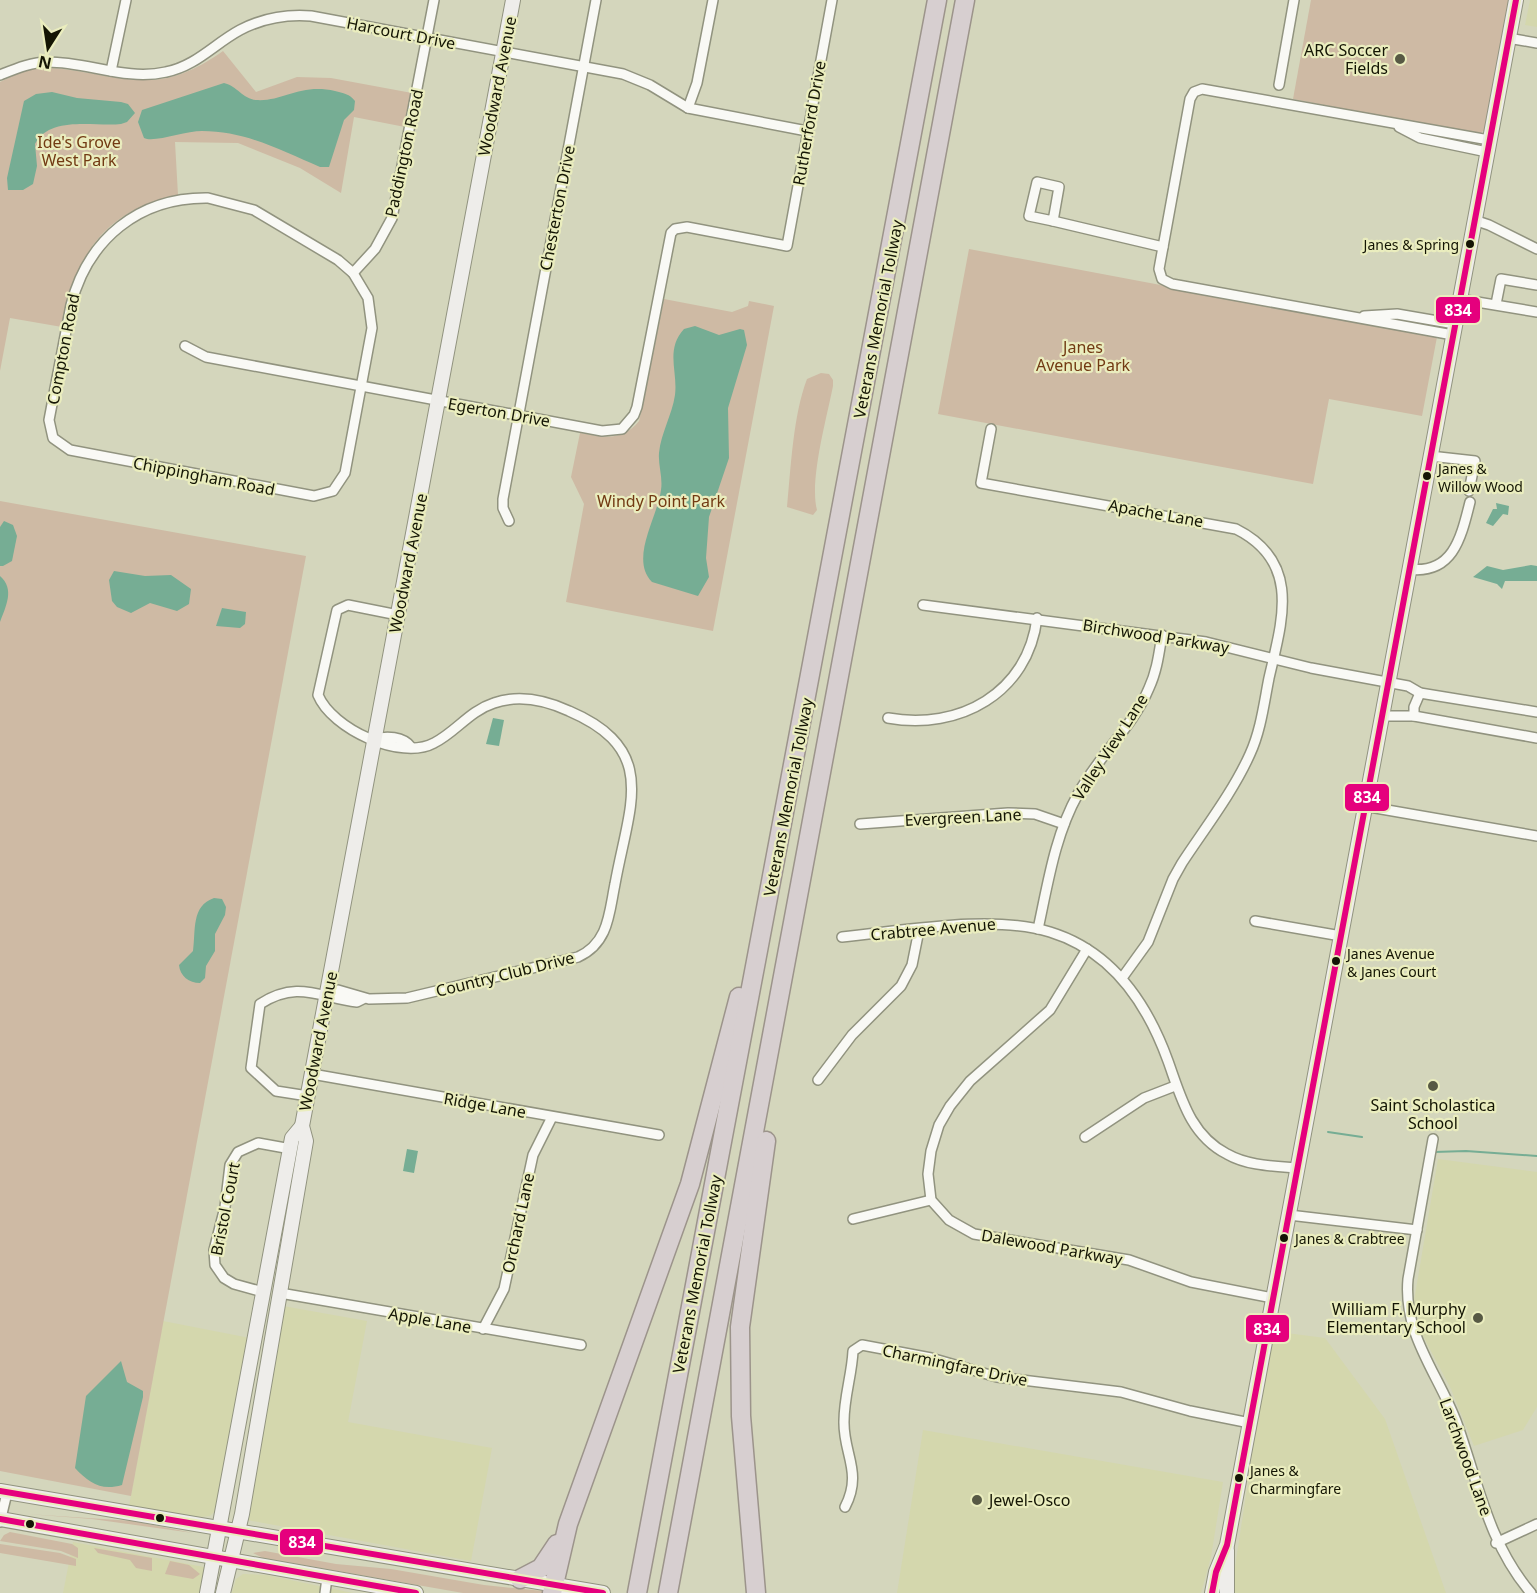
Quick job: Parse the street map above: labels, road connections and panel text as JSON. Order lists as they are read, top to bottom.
{
  "streets": {
    "highway": ["Veterans Memorial Tollway"],
    "main road": ["Woodward Avenue"],
    "street": [
      "Harcourt Drive",
      "Rutherford Drive",
      "Paddington Road",
      "Chesterton Drive",
      "Compton Road",
      "Egerton Drive",
      "Chippingham Road",
      "Apache Lane",
      "Birchwood Parkway",
      "Valley View Lane",
      "Evergreen Lane",
      "Crabtree Avenue",
      "Country Club Drive",
      "Ridge Lane",
      "Bristol Court",
      "Orchard Lane",
      "Dalewood Parkway",
      "Apple Lane",
      "Charmingfare Drive",
      "Larchwood Lane"
    ]
  },
  "crossings": [
    ["Harcourt Drive", "Woodward Avenue"],
    ["Harcourt Drive", "Rutherford Drive"],
    ["Harcourt Drive", "Paddington Road"],
    ["Harcourt Drive", "Chesterton Drive"],
    ["Woodward Avenue", "Egerton Drive"],
    ["Woodward Avenue", "Country Club Drive"],
    ["Woodward Avenue", "Ridge Lane"],
    ["Woodward Avenue", "Bristol Court"],
    ["Woodward Avenue", "Apple Lane"],
    ["Rutherford Drive", "Egerton Drive"],
    ["Paddington Road", "Compton Road"],
    ["Chesterton Drive", "Egerton Drive"],
    ["Compton Road", "Chippingham Road"],
    ["Egerton Drive", "Chippingham Road"],
    ["Apache Lane", "Birchwood Parkway"],
    ["Birchwood Parkway", "Valley View Lane"],
    ["Valley View Lane", "Evergreen Lane"],
    ["Valley View Lane", "Crabtree Avenue"],
    ["Ridge Lane", "Orchard Lane"],
    ["Orchard Lane", "Apple Lane"]
  ],
  "parks": ["Ide's Grove West Park", "Janes Avenue Park", "Windy Point Park"],
  "places": [
    "ARC Soccer Fields",
    "Janes & Spring",
    "Janes & Willow Wood",
    "Janes Avenue & Janes Court",
    "Saint Scholastica School",
    "Janes & Crabtree",
    "William F. Murphy Elementary School",
    "Janes & Charmingfare",
    "Jewel-Osco"
  ],
  "lines": ["transit line 834"],
  "north": "bottom"
}
